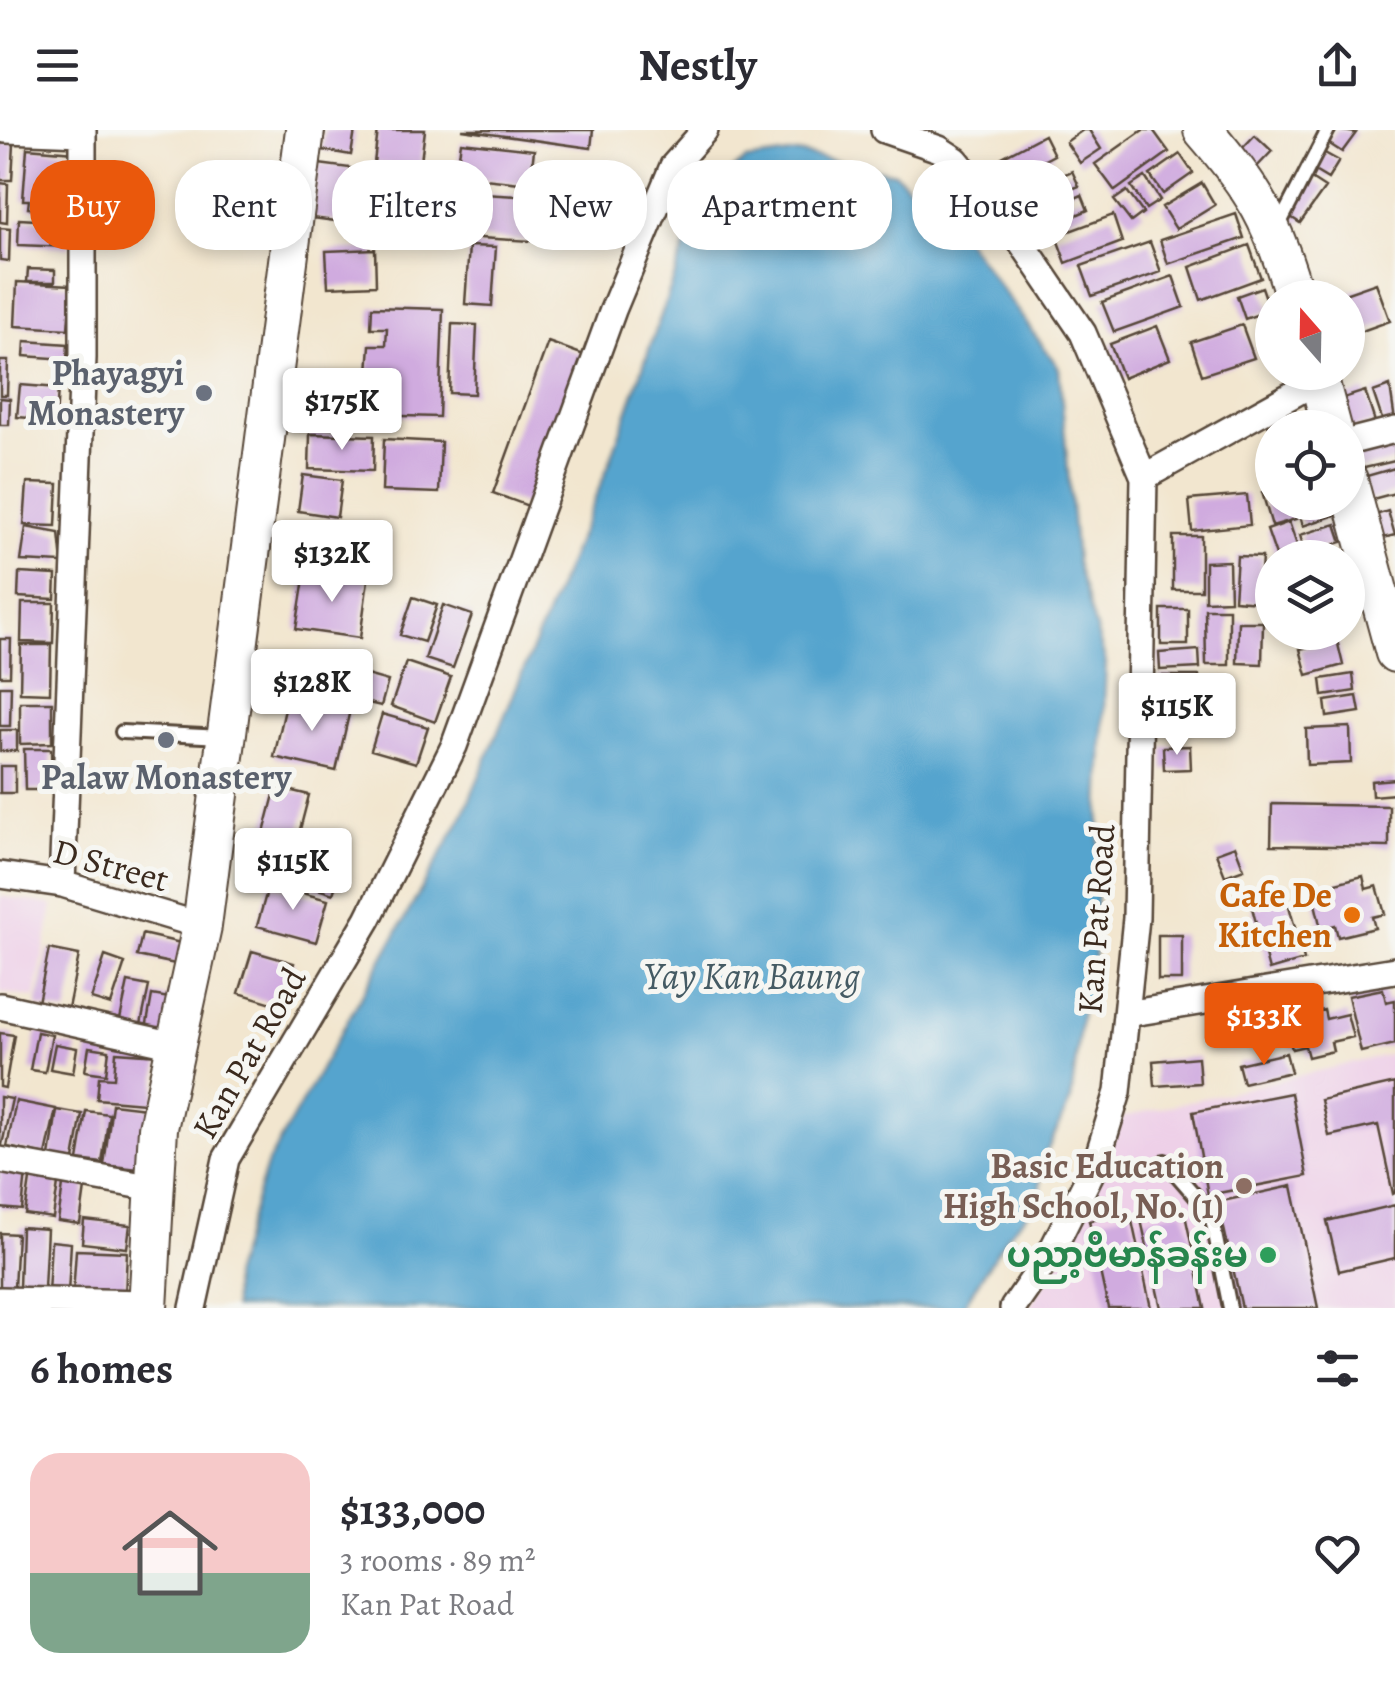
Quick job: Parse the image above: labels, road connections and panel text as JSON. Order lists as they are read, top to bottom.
{
  "streets": {
    "street": ["D Street", "Kan Pat Road"]
  },
  "water": ["Yay Kan Baung"],
  "places": [
    "Phayagyi Monastery",
    "Palaw Monastery",
    "Cafe De Kitchen",
    "Basic Education High School, No. (1)",
    "ပညာ့ဗိမာန်ခန်းမ"
  ],
  "north": "top",
  "page": {
    "header": "Nestly",
    "chip": [
      "Buy",
      "Rent",
      "Filters",
      "New",
      "Apartment",
      "House"
    ],
    "price": [
      "$175K",
      "$132K",
      "$128K",
      "$115K",
      "$115K",
      "$133K"
    ],
    "heading": "6 homes",
    "list": [
      {
        "name": "$133,000",
        "note": "3 rooms · 89 m² · Kan Pat Road"
      }
    ]
  }
}
